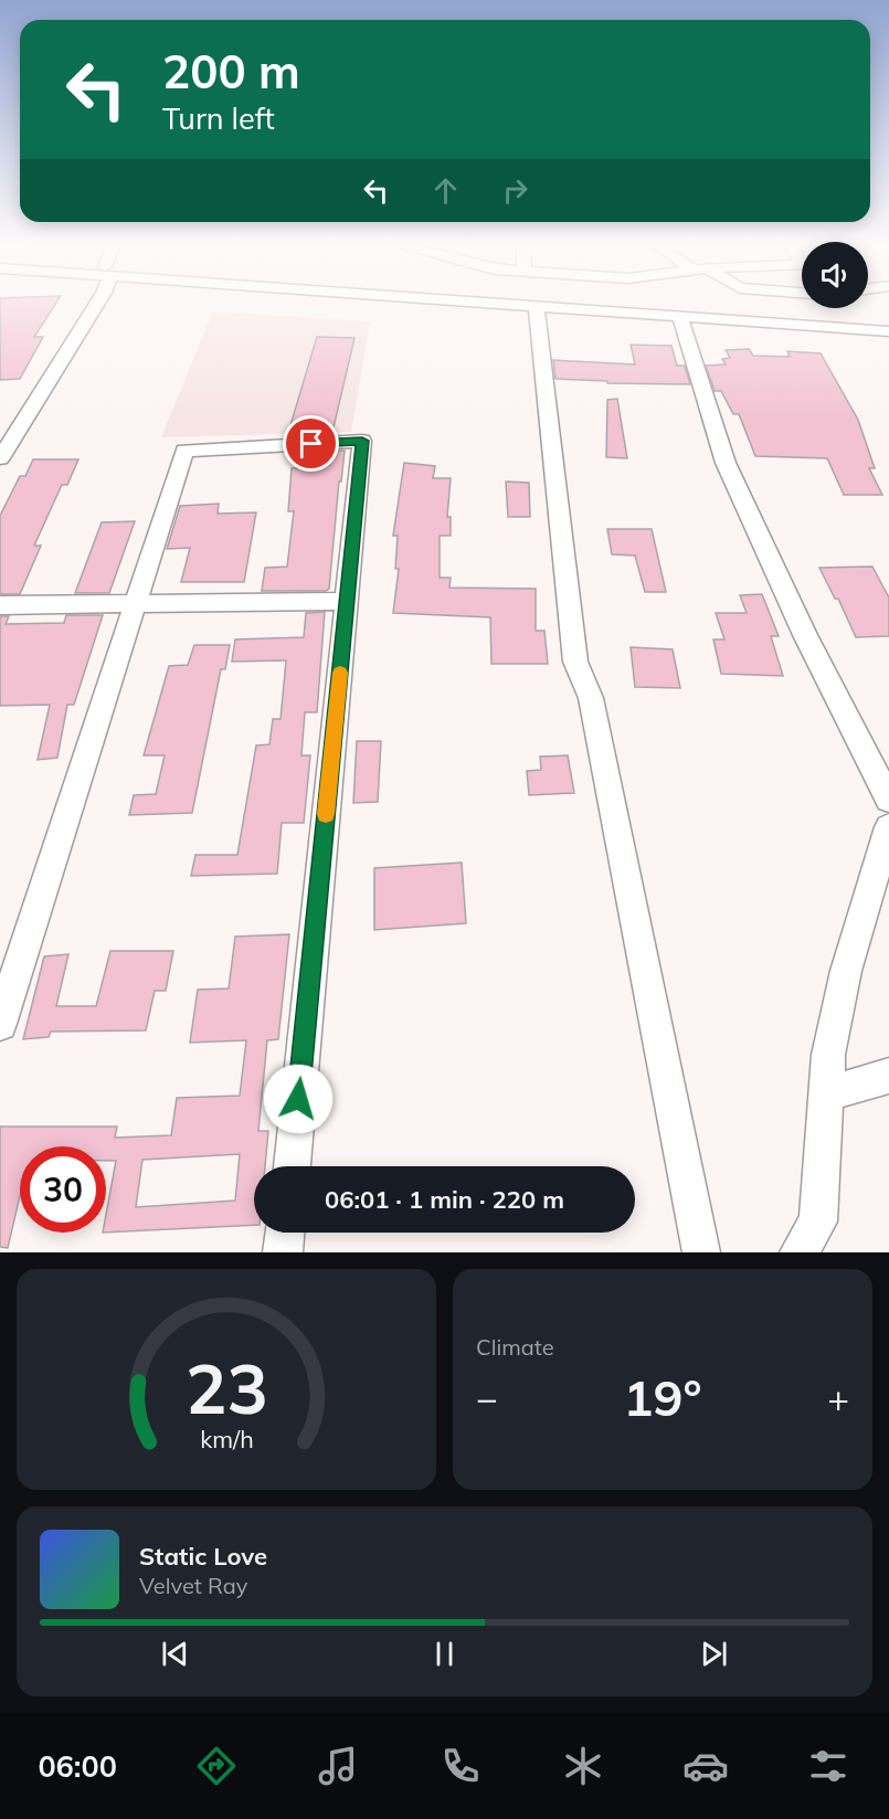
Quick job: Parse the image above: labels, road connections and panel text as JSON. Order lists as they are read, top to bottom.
{
  "page": {
    "turn": ["200 m", "Turn left"],
    "limit": "30",
    "trip": "06:01 · 1 min · 220 m",
    "tile": "Climate",
    "heat": ["−", "19°", "+"],
    "song": ["Static Love", "Velvet Ray"],
    "tabs": "06:00",
    "gauge": ["23", "km/h"]
  }
}
